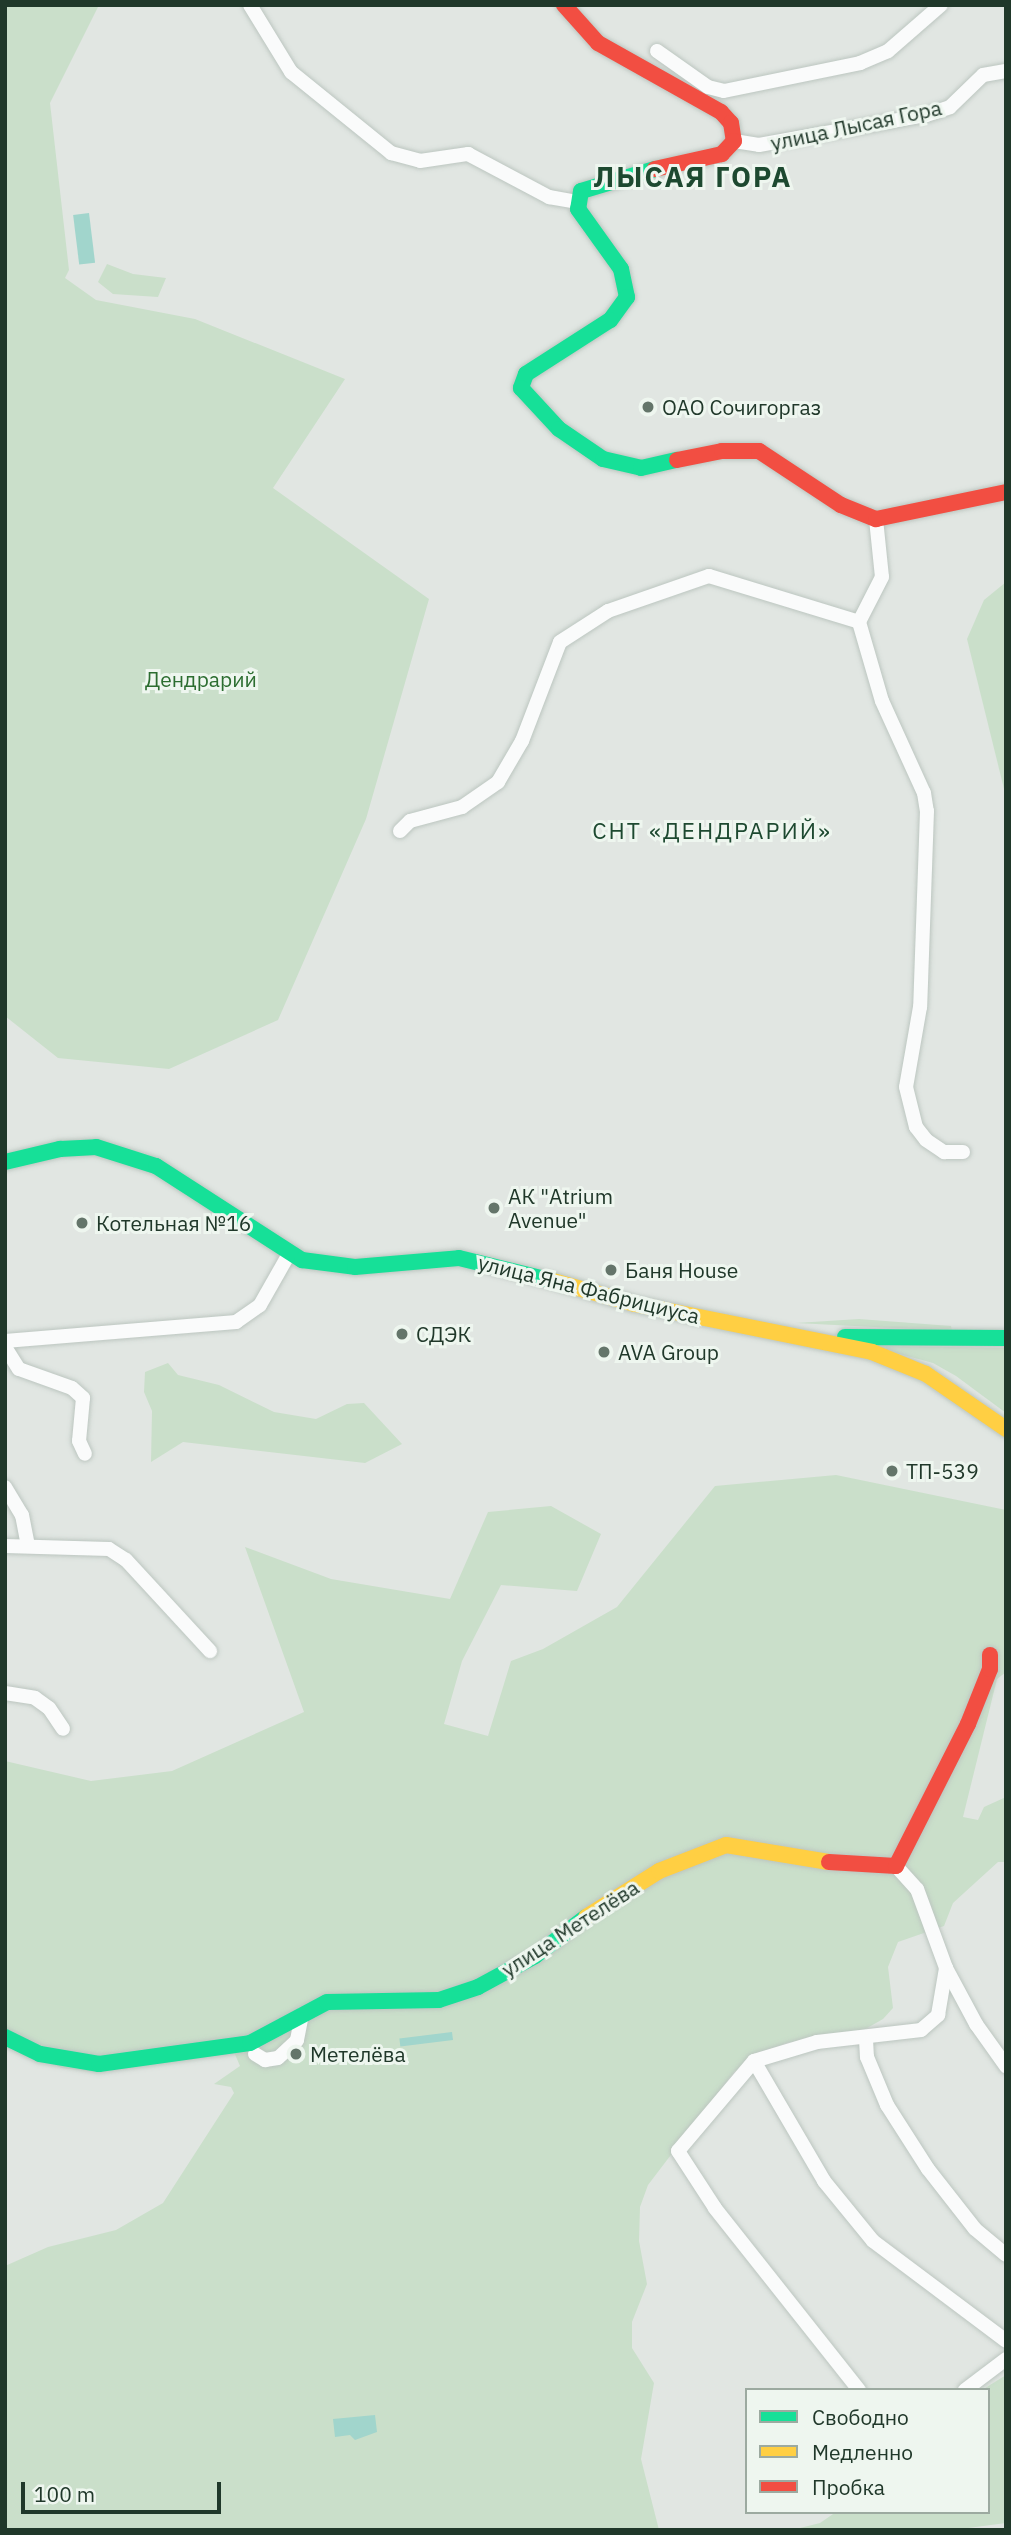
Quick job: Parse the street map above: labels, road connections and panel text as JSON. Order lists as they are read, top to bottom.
{
  "streets": {
    "street": ["улица Лысая Гора", "улица Яна Фабрициуса", "улица Метелёва"]
  },
  "districts": ["ЛЫСАЯ ГОРА", "СНТ «ДЕНДРАРИЙ»"],
  "parks": ["Дендрарий"],
  "places": [
    "ОАО Сочигоргаз",
    "АК \"Atrium Avenue\"",
    "Котельная №16",
    "Баня House",
    "СДЭК",
    "AVA Group",
    "ТП-539",
    "Метелёва"
  ],
  "legend": ["Свободно", "Медленно", "Пробка"],
  "scale_bar": "100 m"
}
